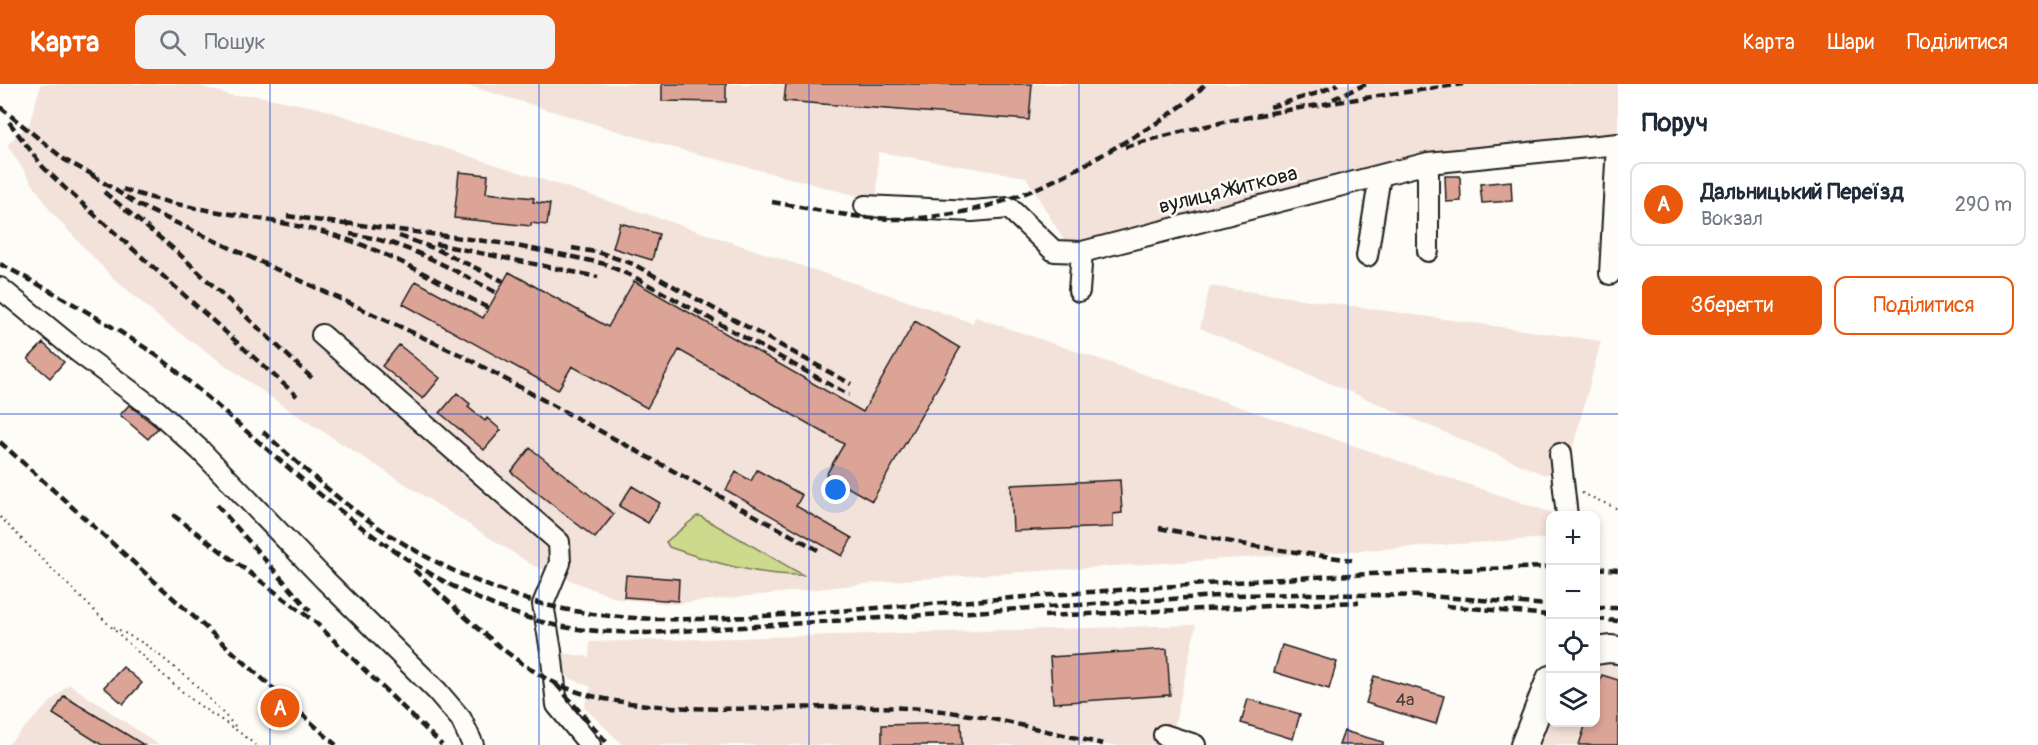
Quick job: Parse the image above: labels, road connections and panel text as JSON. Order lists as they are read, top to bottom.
{
  "streets": {
    "street": ["вулиця Житкова"]
  },
  "house_numbers": ["4а"],
  "page": {
    "header": "Карта",
    "search": "Пошук",
    "nav": ["Карта", "Шари", "Поділитися"],
    "heading": "Поруч",
    "list": [
      {
        "mark": "A",
        "name": "Дальницький Переїзд",
        "note": "Вокзал",
        "value": "290 m"
      }
    ],
    "buttons": ["Зберегти", "Поділитися"],
    "map_buttons": ["+", "−"],
    "pins": "A"
  }
}
